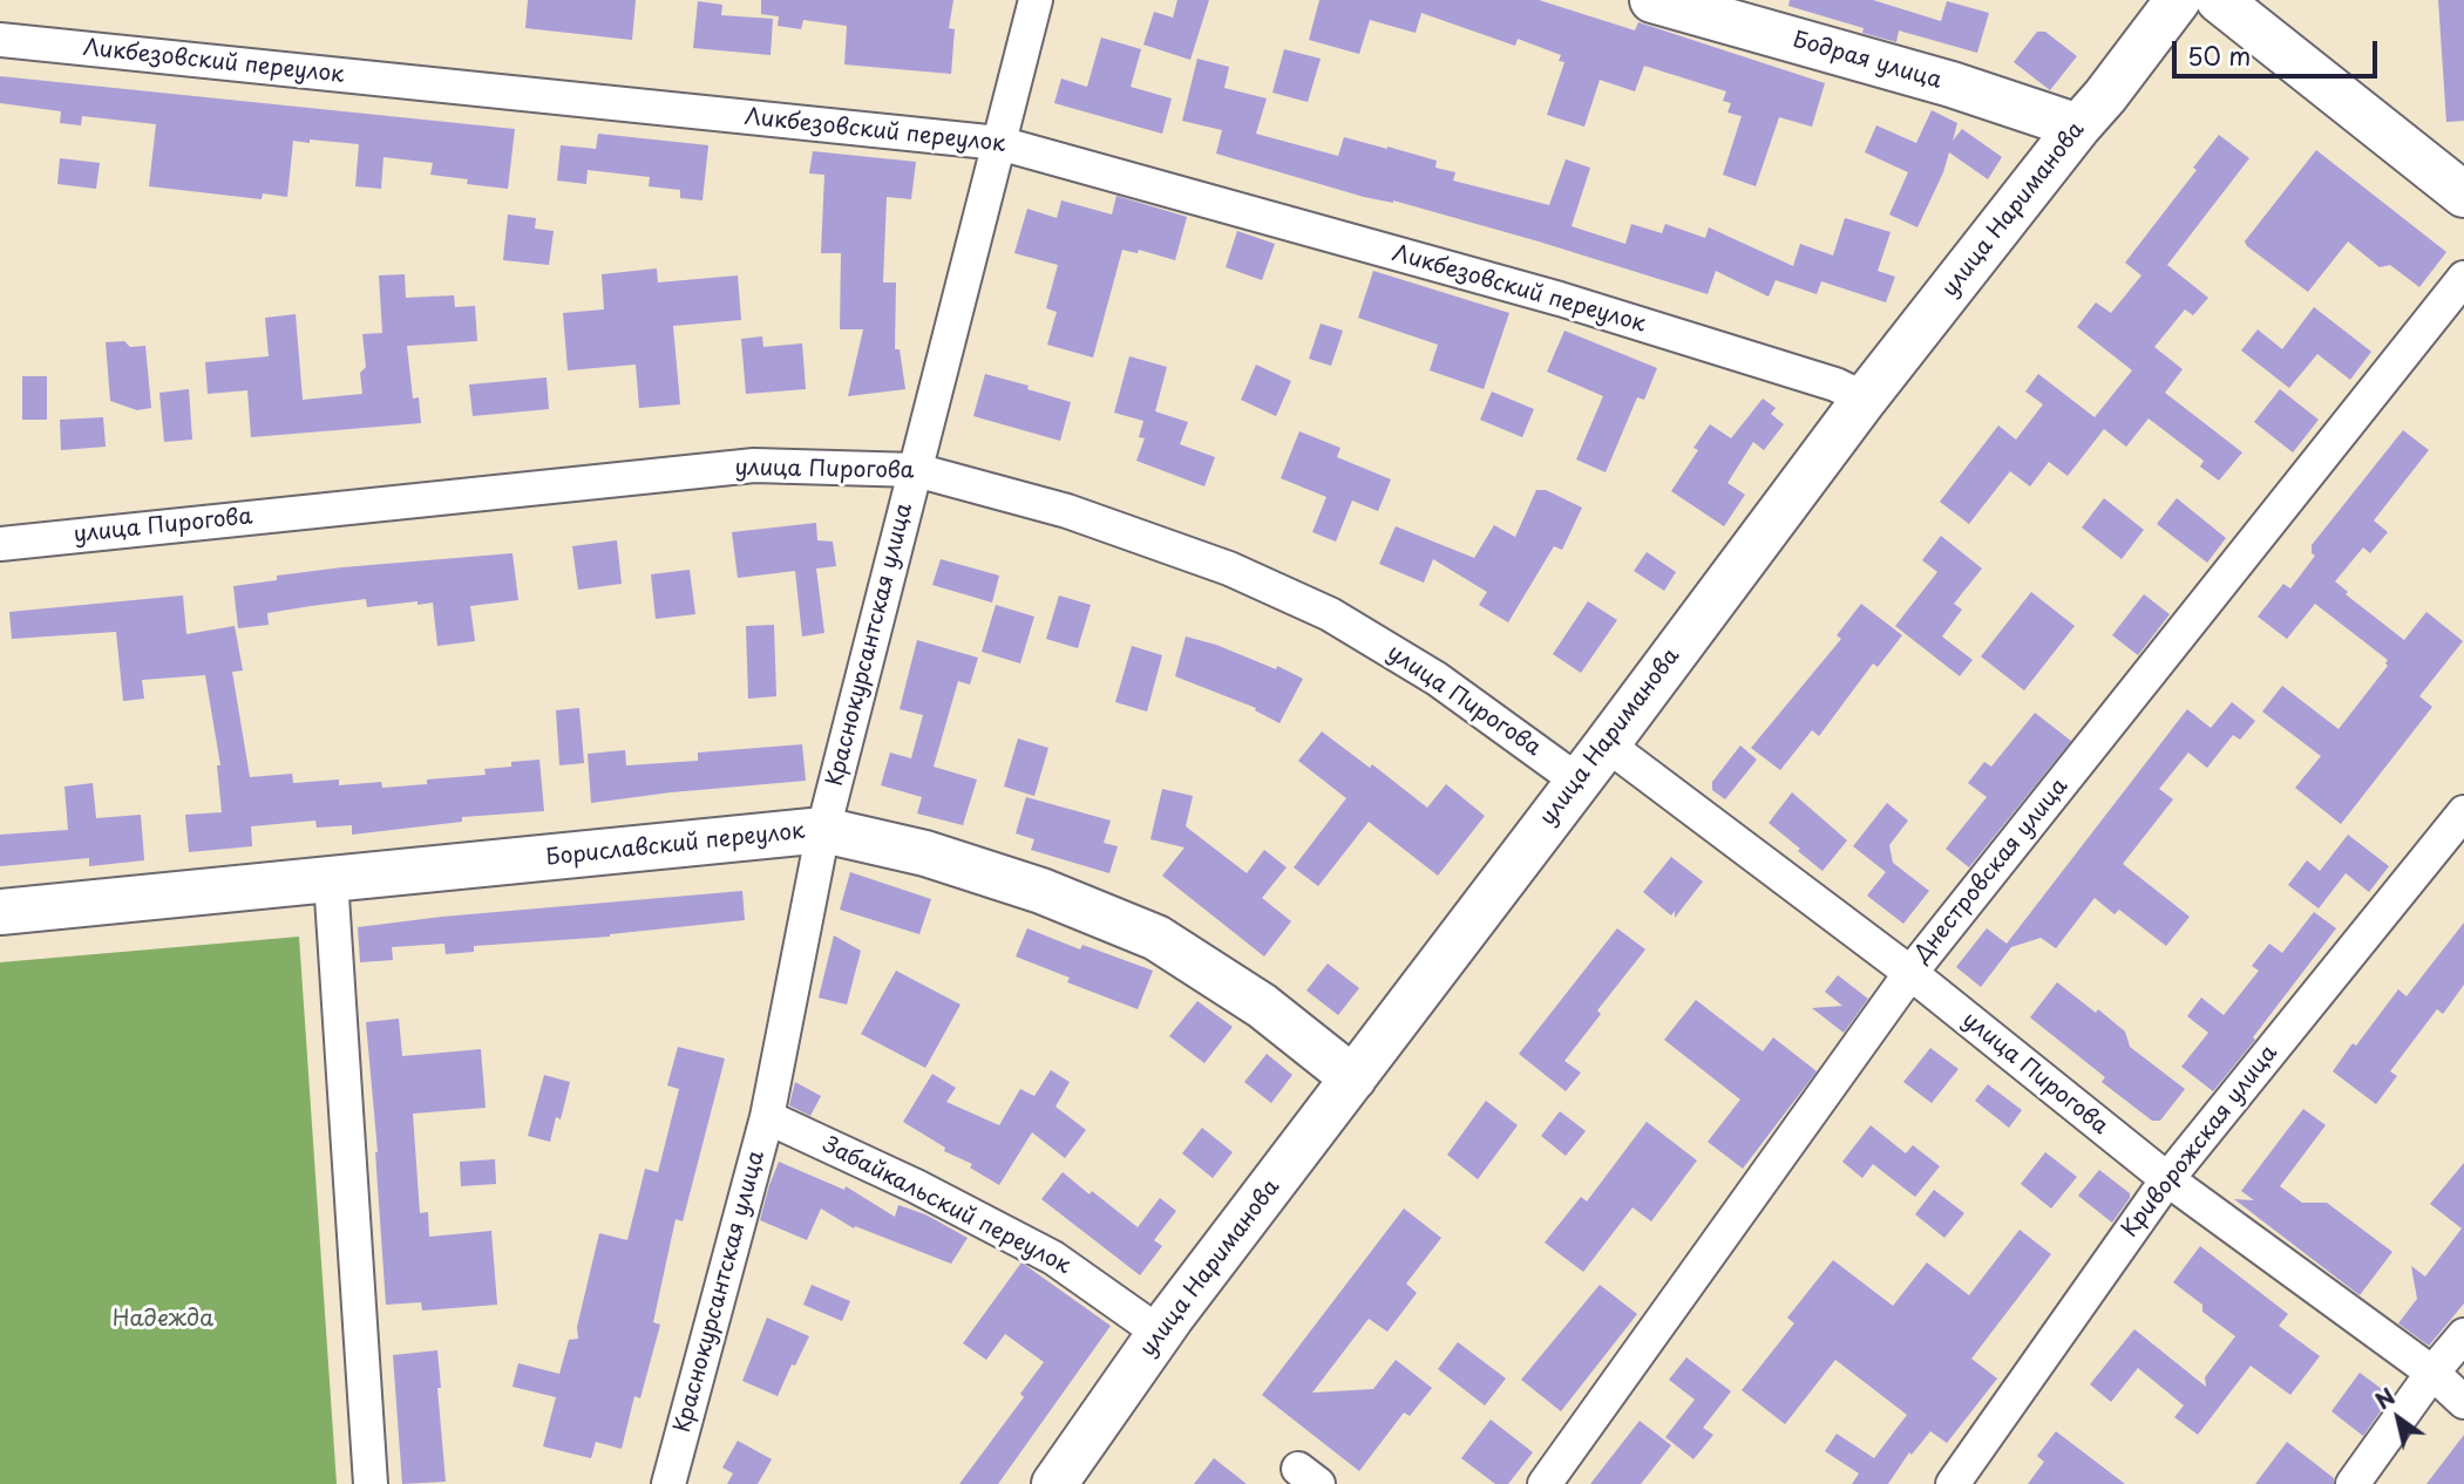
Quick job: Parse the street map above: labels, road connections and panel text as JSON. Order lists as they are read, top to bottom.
{
  "streets": {
    "street": [
      "Бодрая улица",
      "Ликбезовский переулок",
      "улица Нариманова",
      "улица Пирогова",
      "Краснокурсантская улица",
      "Бориславский переулок",
      "Днестровская улица",
      "Криворожская улица",
      "Забайкальский переулок"
    ]
  },
  "crossings": [
    ["Бодрая улица", "улица Нариманова"],
    ["Ликбезовский переулок", "улица Нариманова"],
    ["Ликбезовский переулок", "Краснокурсантская улица"],
    ["улица Нариманова", "улица Пирогова"],
    ["улица Нариманова", "Бориславский переулок"],
    ["улица Нариманова", "Забайкальский переулок"],
    ["улица Пирогова", "Краснокурсантская улица"],
    ["улица Пирогова", "Днестровская улица"],
    ["улица Пирогова", "Криворожская улица"],
    ["Краснокурсантская улица", "Бориславский переулок"],
    ["Краснокурсантская улица", "Забайкальский переулок"]
  ],
  "parks": ["Надежда"],
  "scale_bar": "50 m",
  "north": "top left"
}
